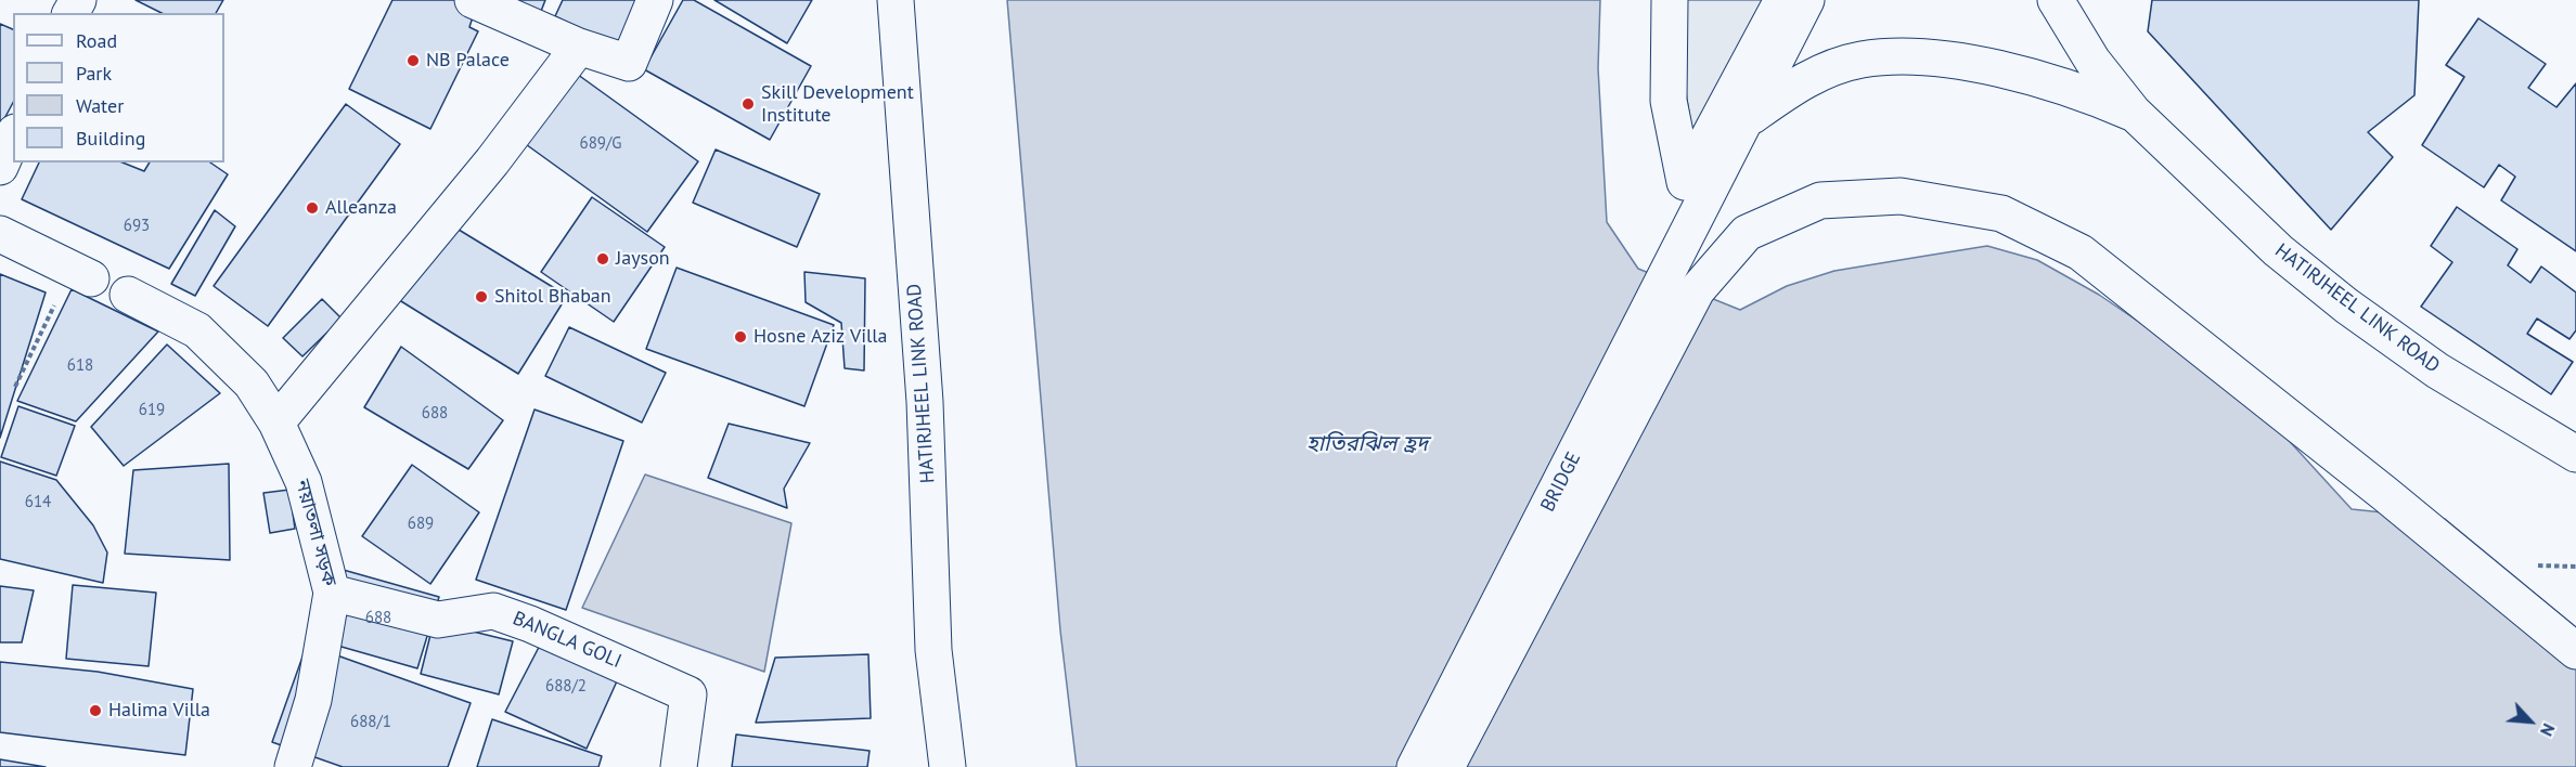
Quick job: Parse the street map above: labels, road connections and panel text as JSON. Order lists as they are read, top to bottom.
{
  "streets": {
    "street": [
      "HATIRJHEEL LINK ROAD",
      "BRIDGE",
      "নয়াতলা সড়ক",
      "BANGLA GOLI"
    ]
  },
  "crossings": [
    ["HATIRJHEEL LINK ROAD", "BRIDGE"],
    ["নয়াতলা সড়ক", "BANGLA GOLI"]
  ],
  "water": ["হাতিরঝিল হ্রদ"],
  "places": [
    "NB Palace",
    "Skill Development Institute",
    "Alleanza",
    "Jayson",
    "Shitol Bhaban",
    "Hosne Aziz Villa",
    "Halima Villa"
  ],
  "house_numbers": [
    "689/G",
    "693",
    "618",
    "619",
    "688",
    "614",
    "689",
    "688",
    "688/2",
    "688/1"
  ],
  "legend": [
    "Road",
    "Park",
    "Water",
    "Building"
  ],
  "north": "bottom right"
}
